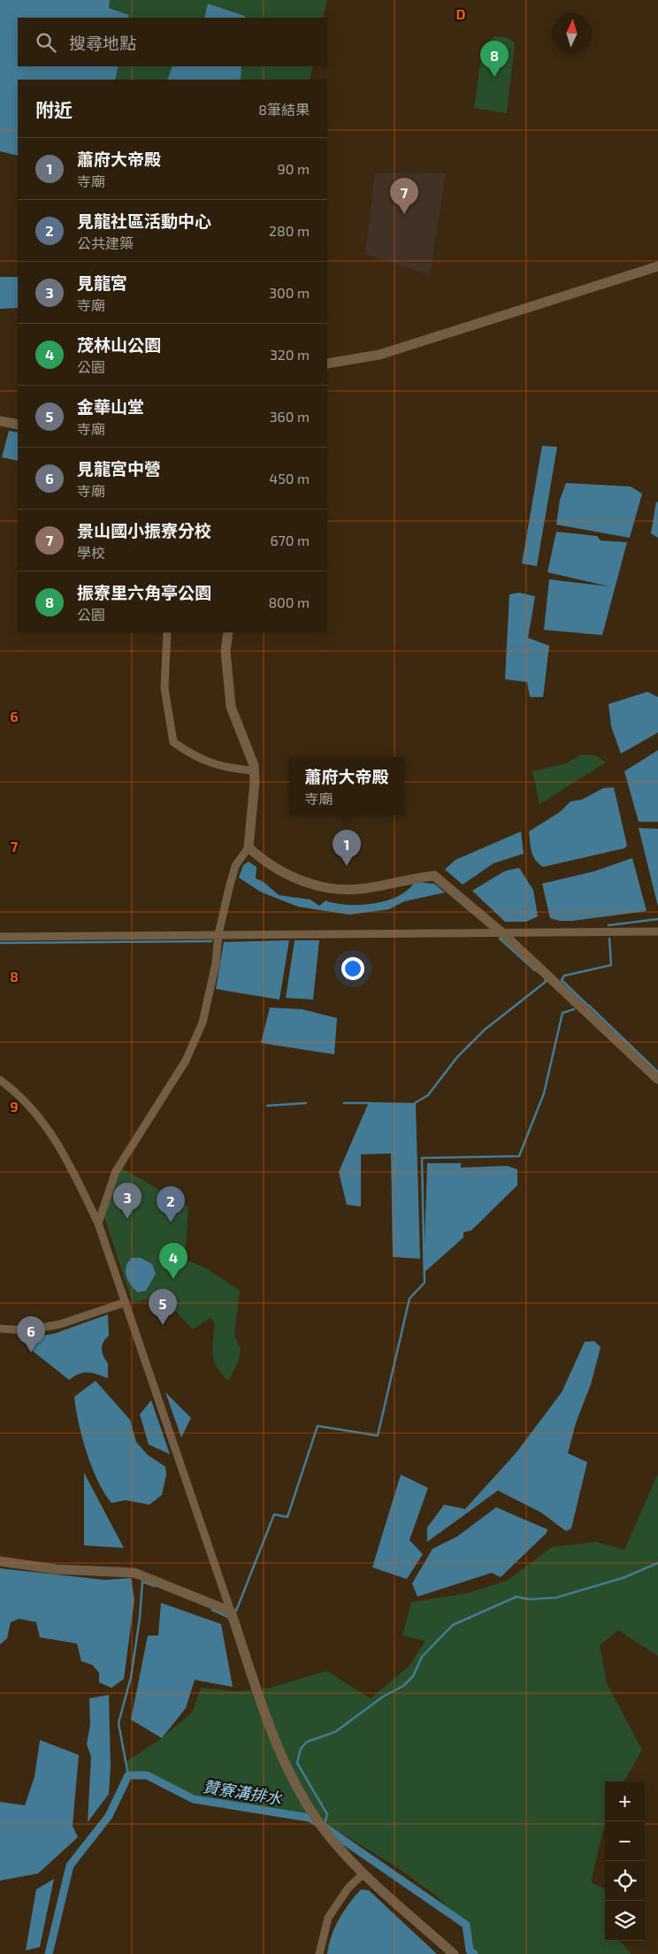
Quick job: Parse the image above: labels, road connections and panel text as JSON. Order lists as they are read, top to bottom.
{
  "water": ["贊寮溝排水"],
  "north": "top",
  "page": {
    "search": "搜尋地點",
    "pins": [
      "8",
      "7",
      "1",
      "3",
      "2",
      "4",
      "5",
      "6"
    ],
    "heading": ["附近", "8筆結果"],
    "list": [
      {
        "mark": "1",
        "name": "蕭府大帝殿",
        "note": "寺廟",
        "value": "90 m"
      },
      {
        "mark": "2",
        "name": "見龍社區活動中心",
        "note": "公共建築",
        "value": "280 m"
      },
      {
        "mark": "3",
        "name": "見龍宮",
        "note": "寺廟",
        "value": "300 m"
      },
      {
        "mark": "4",
        "name": "茂林山公園",
        "note": "公園",
        "value": "320 m"
      },
      {
        "mark": "5",
        "name": "金華山堂",
        "note": "寺廟",
        "value": "360 m"
      },
      {
        "mark": "6",
        "name": "見龍宮中營",
        "note": "寺廟",
        "value": "450 m"
      },
      {
        "mark": "7",
        "name": "景山國小振寮分校",
        "note": "學校",
        "value": "670 m"
      },
      {
        "mark": "8",
        "name": "振寮里六角亭公園",
        "note": "公園",
        "value": "800 m"
      }
    ],
    "popup": ["蕭府大帝殿", "寺廟"],
    "map_buttons": ["+", "−"]
  },
  "grid": {
    "columns": ["D"],
    "rows": [
      "6",
      "7",
      "8",
      "9"
    ]
  }
}
